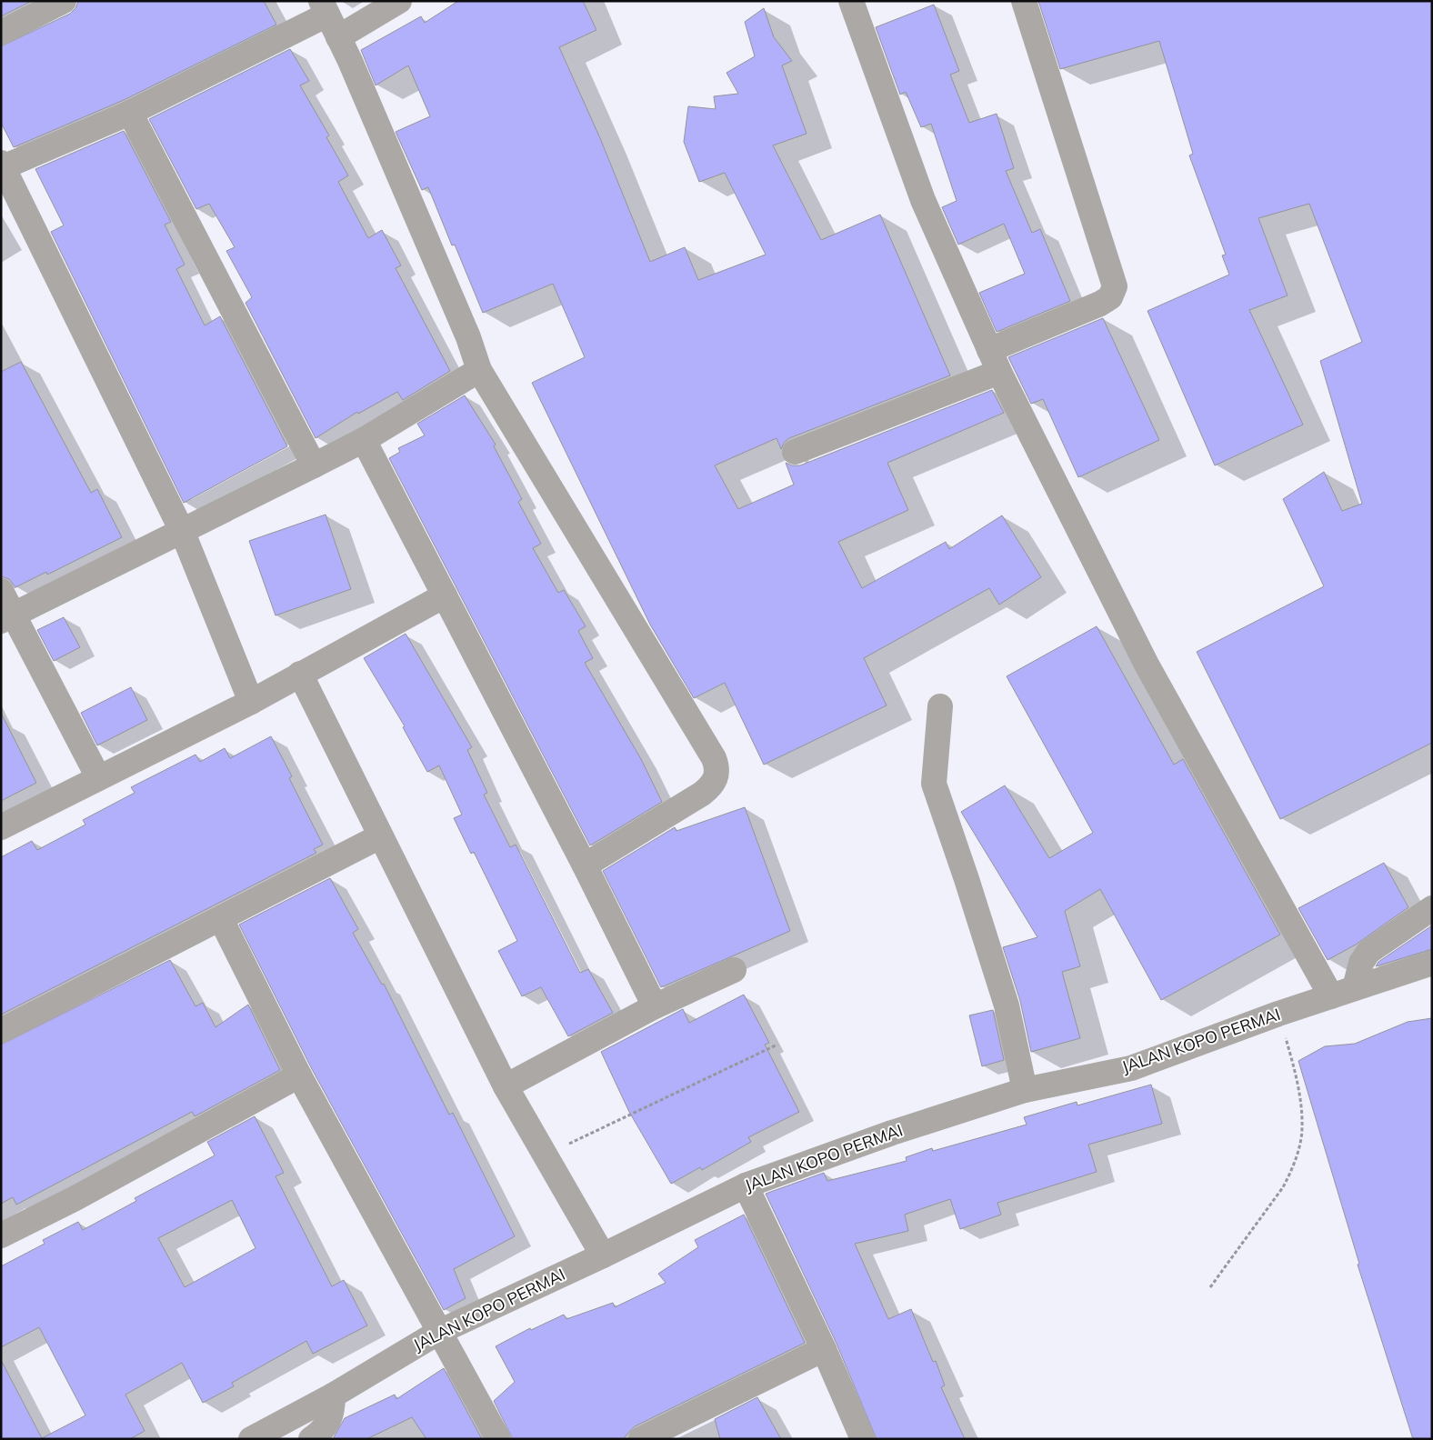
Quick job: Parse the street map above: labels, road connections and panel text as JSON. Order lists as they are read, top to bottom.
{
  "streets": {
    "street": ["JALAN KOPO PERMAI"]
  }
}
